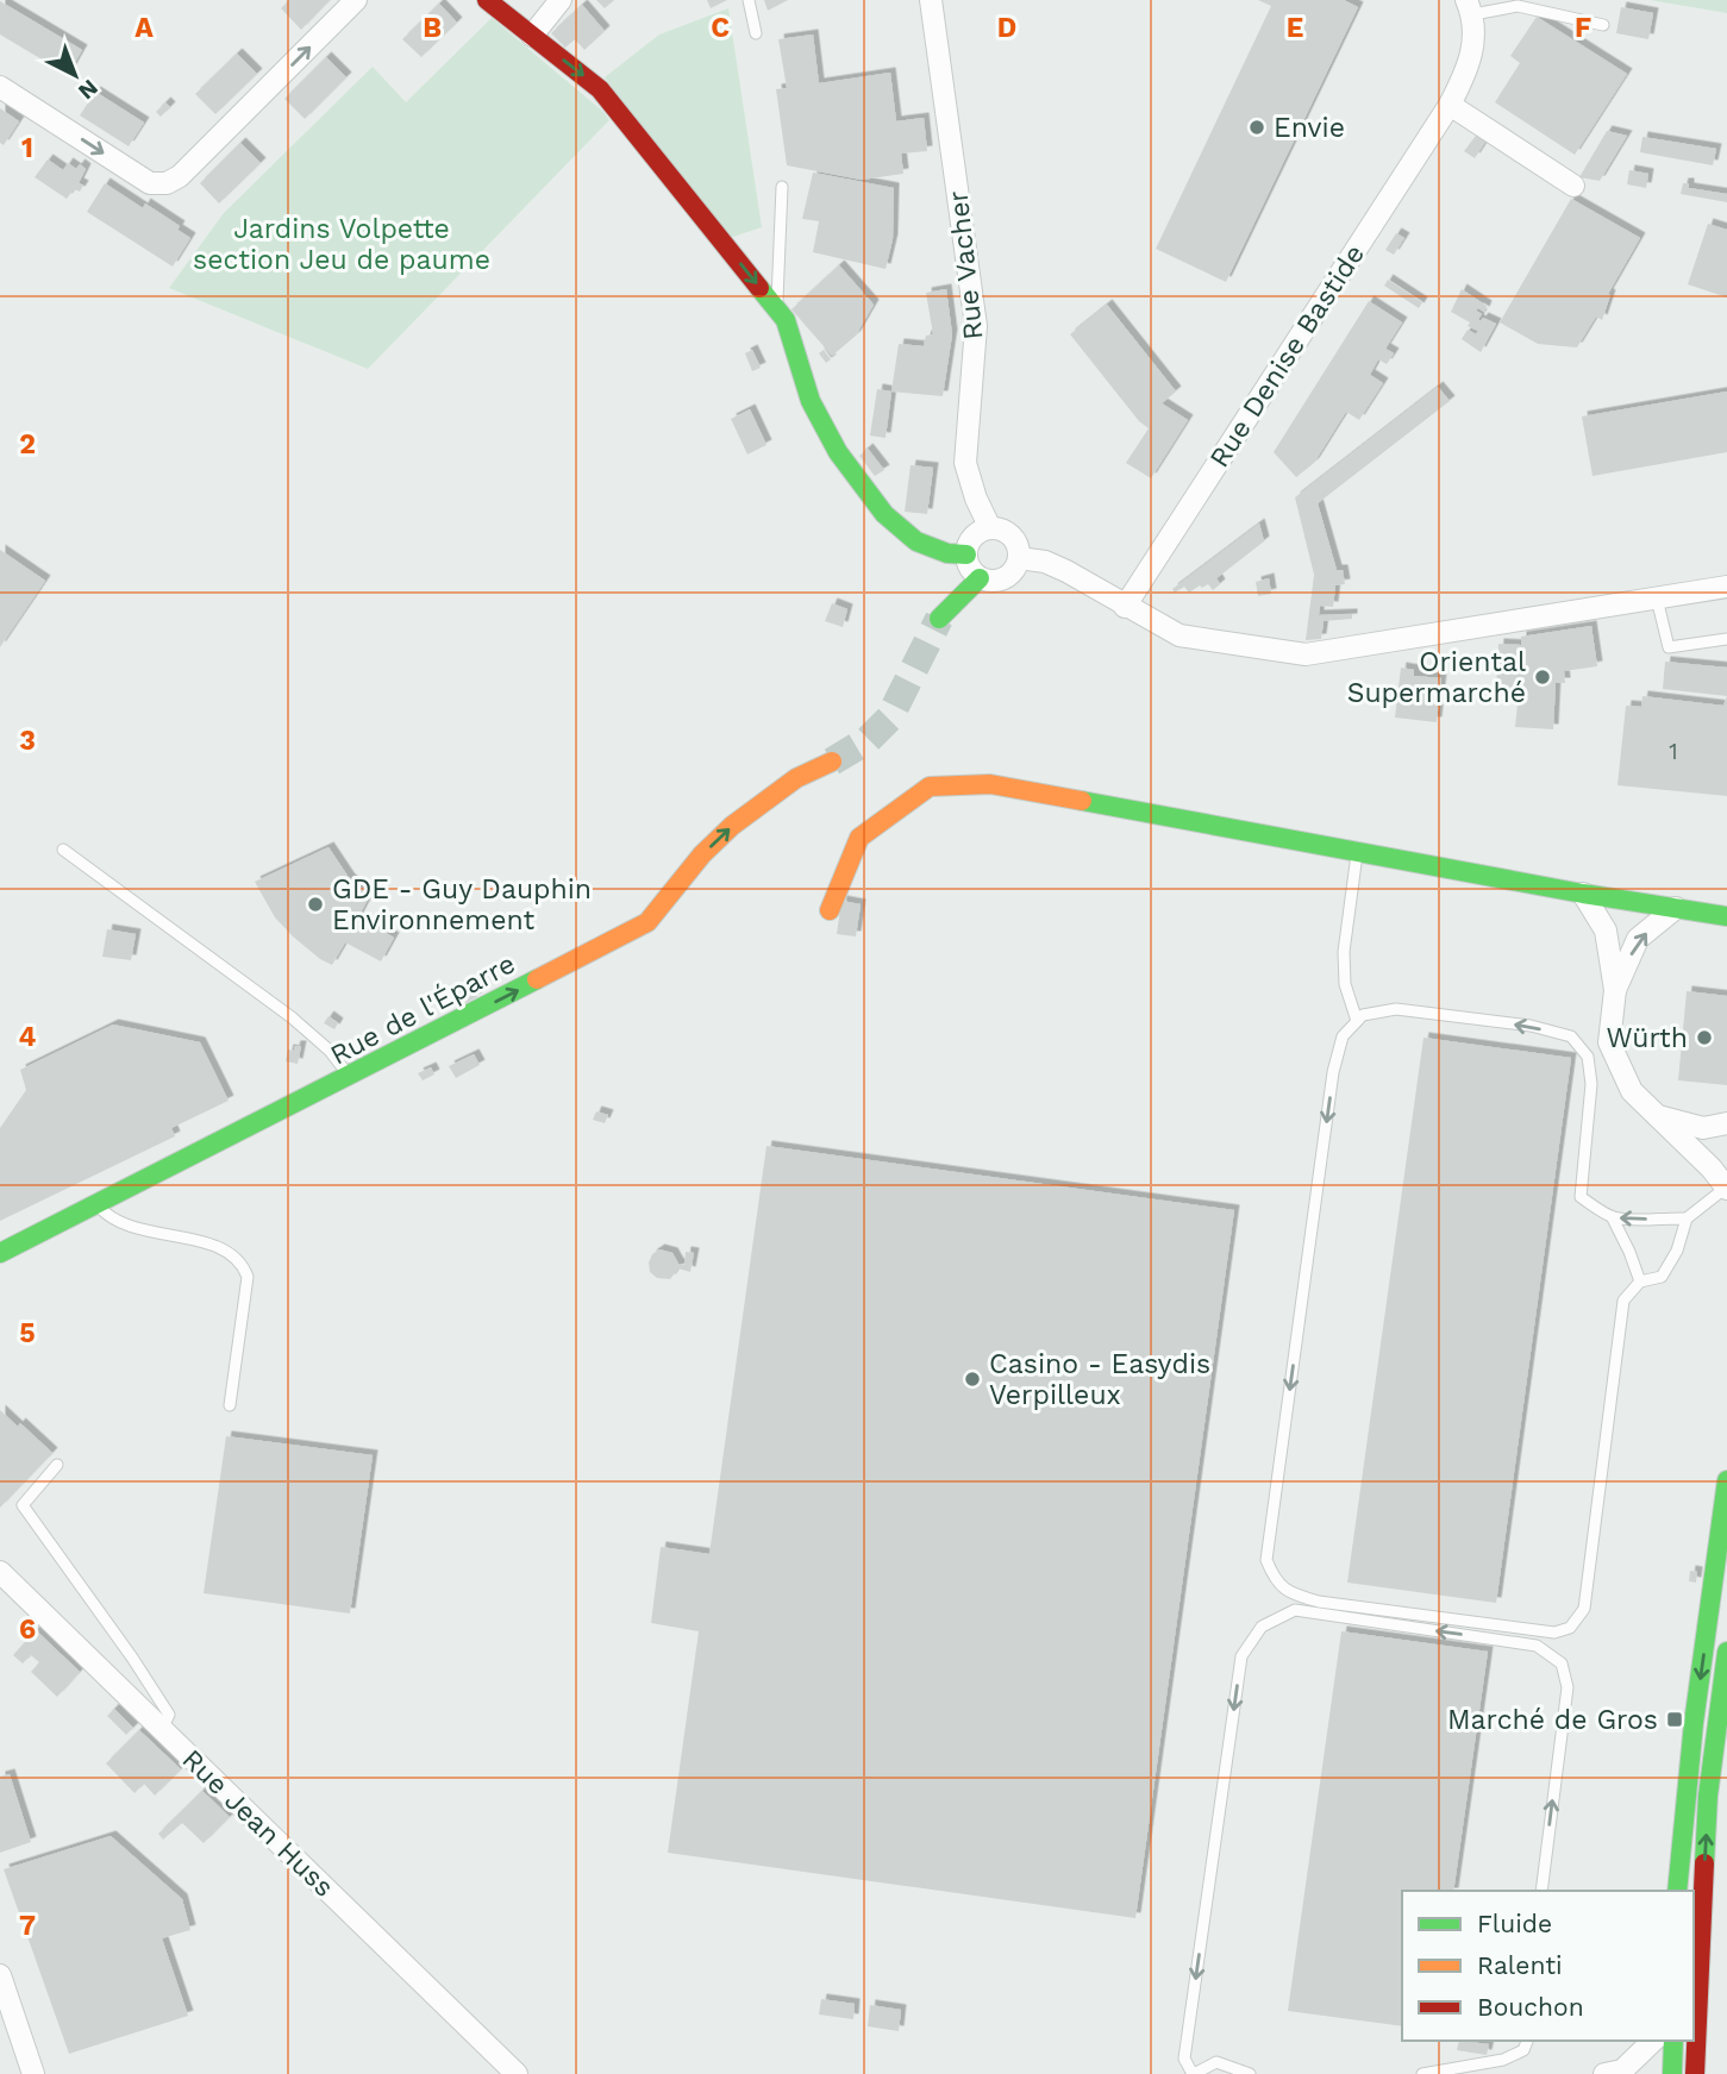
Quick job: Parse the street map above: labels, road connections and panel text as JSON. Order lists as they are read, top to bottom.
{
  "streets": {
    "street": [
      "Rue Vacher",
      "Rue Denise Bastide",
      "Rue de l'Éparre",
      "Rue Jean Huss"
    ]
  },
  "one_way": ["Rue de l'Éparre"],
  "parks": ["Jardins Volpette section Jeu de paume"],
  "places": {
    "other": [
      "Envie",
      "Oriental Supermarché",
      "GDE - Guy Dauphin Environnement",
      "Würth",
      "Casino - Easydis Verpilleux"
    ],
    "transit": ["Marché de Gros"]
  },
  "house_numbers": ["1"],
  "legend": ["Fluide", "Ralenti", "Bouchon"],
  "north": "bottom right",
  "grid": {
    "columns": [
      "A",
      "B",
      "C",
      "D",
      "E",
      "F"
    ],
    "rows": [
      "1",
      "2",
      "3",
      "4",
      "5",
      "6",
      "7"
    ]
  }
}
